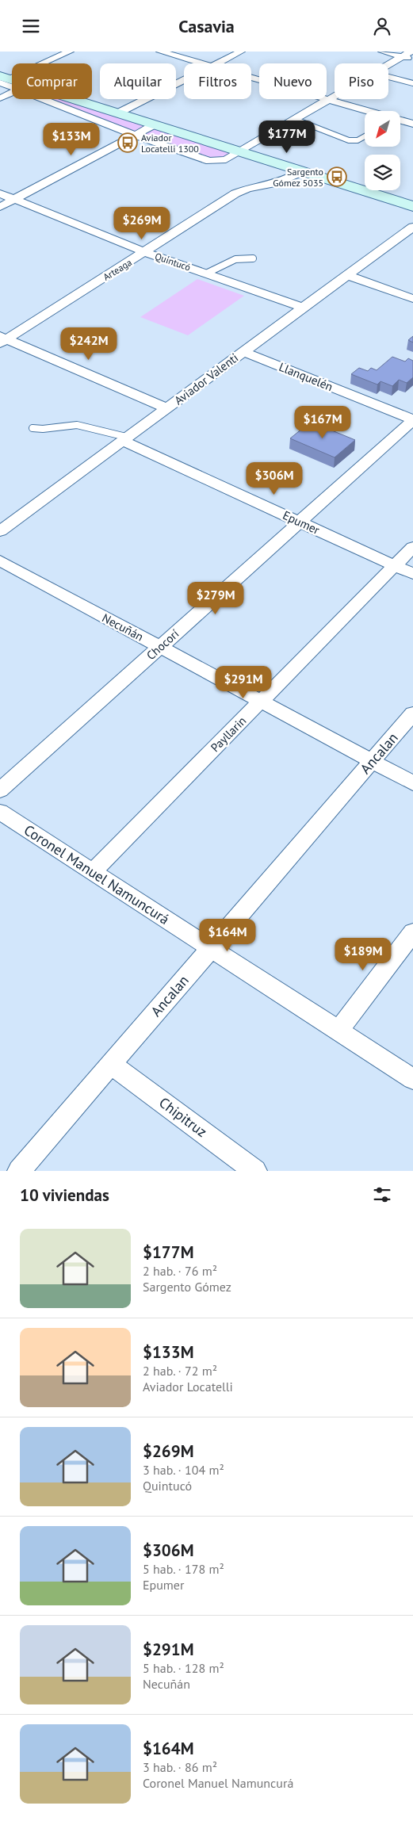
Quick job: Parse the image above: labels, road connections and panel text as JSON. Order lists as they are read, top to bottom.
{
  "streets": {
    "street": [
      "Quintucó",
      "Arteaga",
      "Llanquelén",
      "Aviador Valenti",
      "Epumer",
      "Necuñán",
      "Chocorí",
      "Payllarin",
      "Ancalan",
      "Coronel Manuel Namuncurá",
      "Chipitruz"
    ]
  },
  "crossings": [
    ["Quintucó", "Arteaga"],
    ["Quintucó", "Aviador Valenti"],
    ["Llanquelén", "Aviador Valenti"],
    ["Llanquelén", "Chocorí"],
    ["Aviador Valenti", "Epumer"],
    ["Epumer", "Chocorí"],
    ["Epumer", "Payllarin"],
    ["Necuñán", "Chocorí"],
    ["Necuñán", "Payllarin"],
    ["Necuñán", "Ancalan"],
    ["Payllarin", "Coronel Manuel Namuncurá"],
    ["Ancalan", "Coronel Manuel Namuncurá"],
    ["Ancalan", "Chipitruz"]
  ],
  "places": {
    "bus stop": ["Aviador Locatelli 1300", "Sargento Gómez 5035"]
  },
  "north": "bottom left",
  "page": {
    "header": "Casavia",
    "chip": [
      "Comprar",
      "Alquilar",
      "Filtros",
      "Nuevo",
      "Piso"
    ],
    "price": [
      "$177M",
      "$133M",
      "$269M",
      "$242M",
      "$167M",
      "$306M",
      "$279M",
      "$291M",
      "$164M",
      "$189M"
    ],
    "heading": "10 viviendas",
    "list": [
      {
        "name": "$177M",
        "note": "2 hab. · 76 m² · Sargento Gómez"
      },
      {
        "name": "$133M",
        "note": "2 hab. · 72 m² · Aviador Locatelli"
      },
      {
        "name": "$269M",
        "note": "3 hab. · 104 m² · Quintucó"
      },
      {
        "name": "$306M",
        "note": "5 hab. · 178 m² · Epumer"
      },
      {
        "name": "$291M",
        "note": "5 hab. · 128 m² · Necuñán"
      },
      {
        "name": "$164M",
        "note": "3 hab. · 86 m² · Coronel Manuel Namuncurá"
      }
    ]
  }
}
